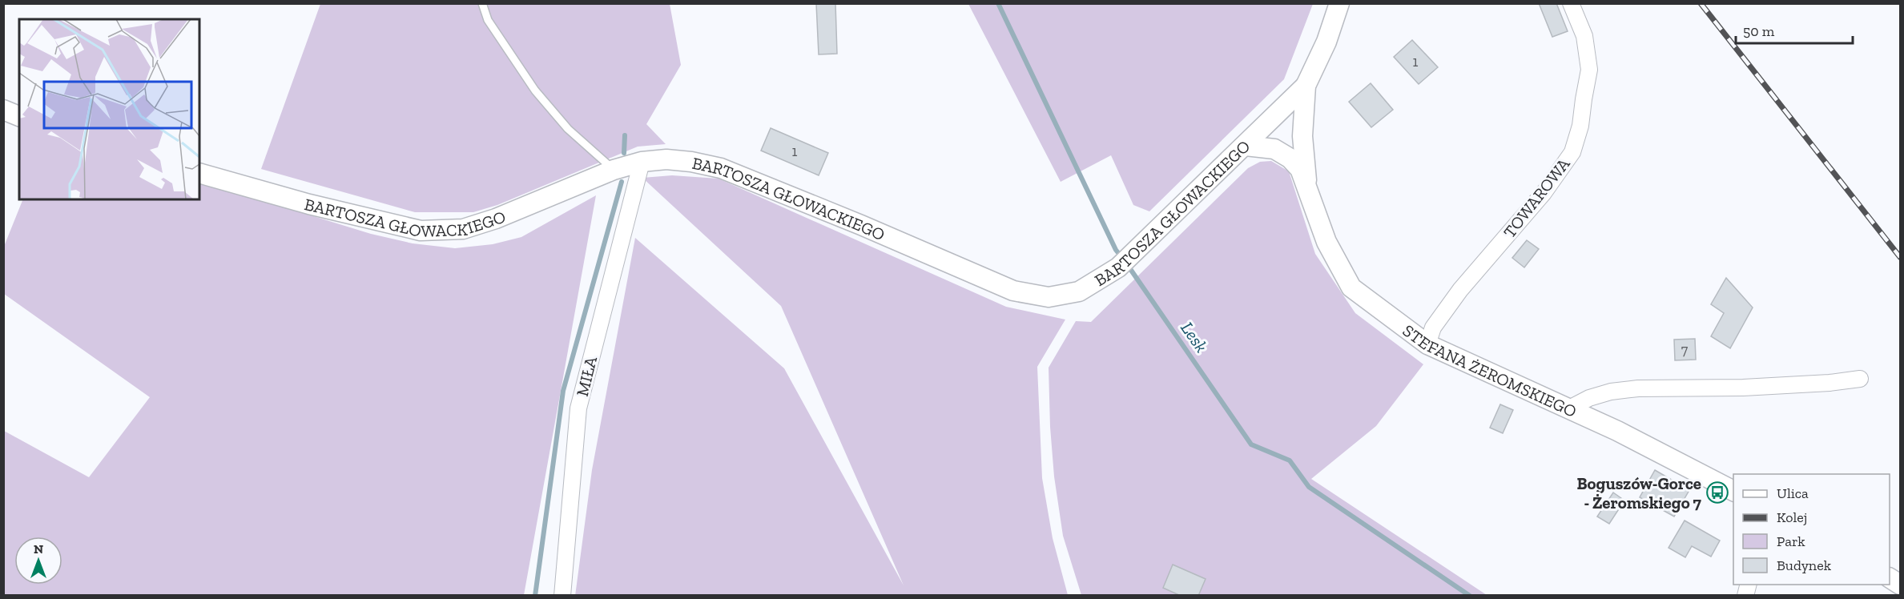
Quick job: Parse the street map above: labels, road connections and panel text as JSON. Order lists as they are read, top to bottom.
{
  "streets": {
    "street": [
      "TOWAROWA",
      "BARTOSZA GŁOWACKIEGO",
      "STEFANA ŻEROMSKIEGO",
      "MIŁA"
    ]
  },
  "crossings": [
    ["TOWAROWA", "STEFANA ŻEROMSKIEGO"],
    ["BARTOSZA GŁOWACKIEGO", "STEFANA ŻEROMSKIEGO"],
    ["BARTOSZA GŁOWACKIEGO", "MIŁA"]
  ],
  "water": ["Lesk"],
  "places": {
    "bus stop": ["Boguszów-Gorce - Żeromskiego 7"]
  },
  "house_numbers": ["1", "1", "7"],
  "legend": [
    "Ulica",
    "Kolej",
    "Park",
    "Budynek"
  ],
  "scale_bar": "50 m",
  "north": "top"
}
